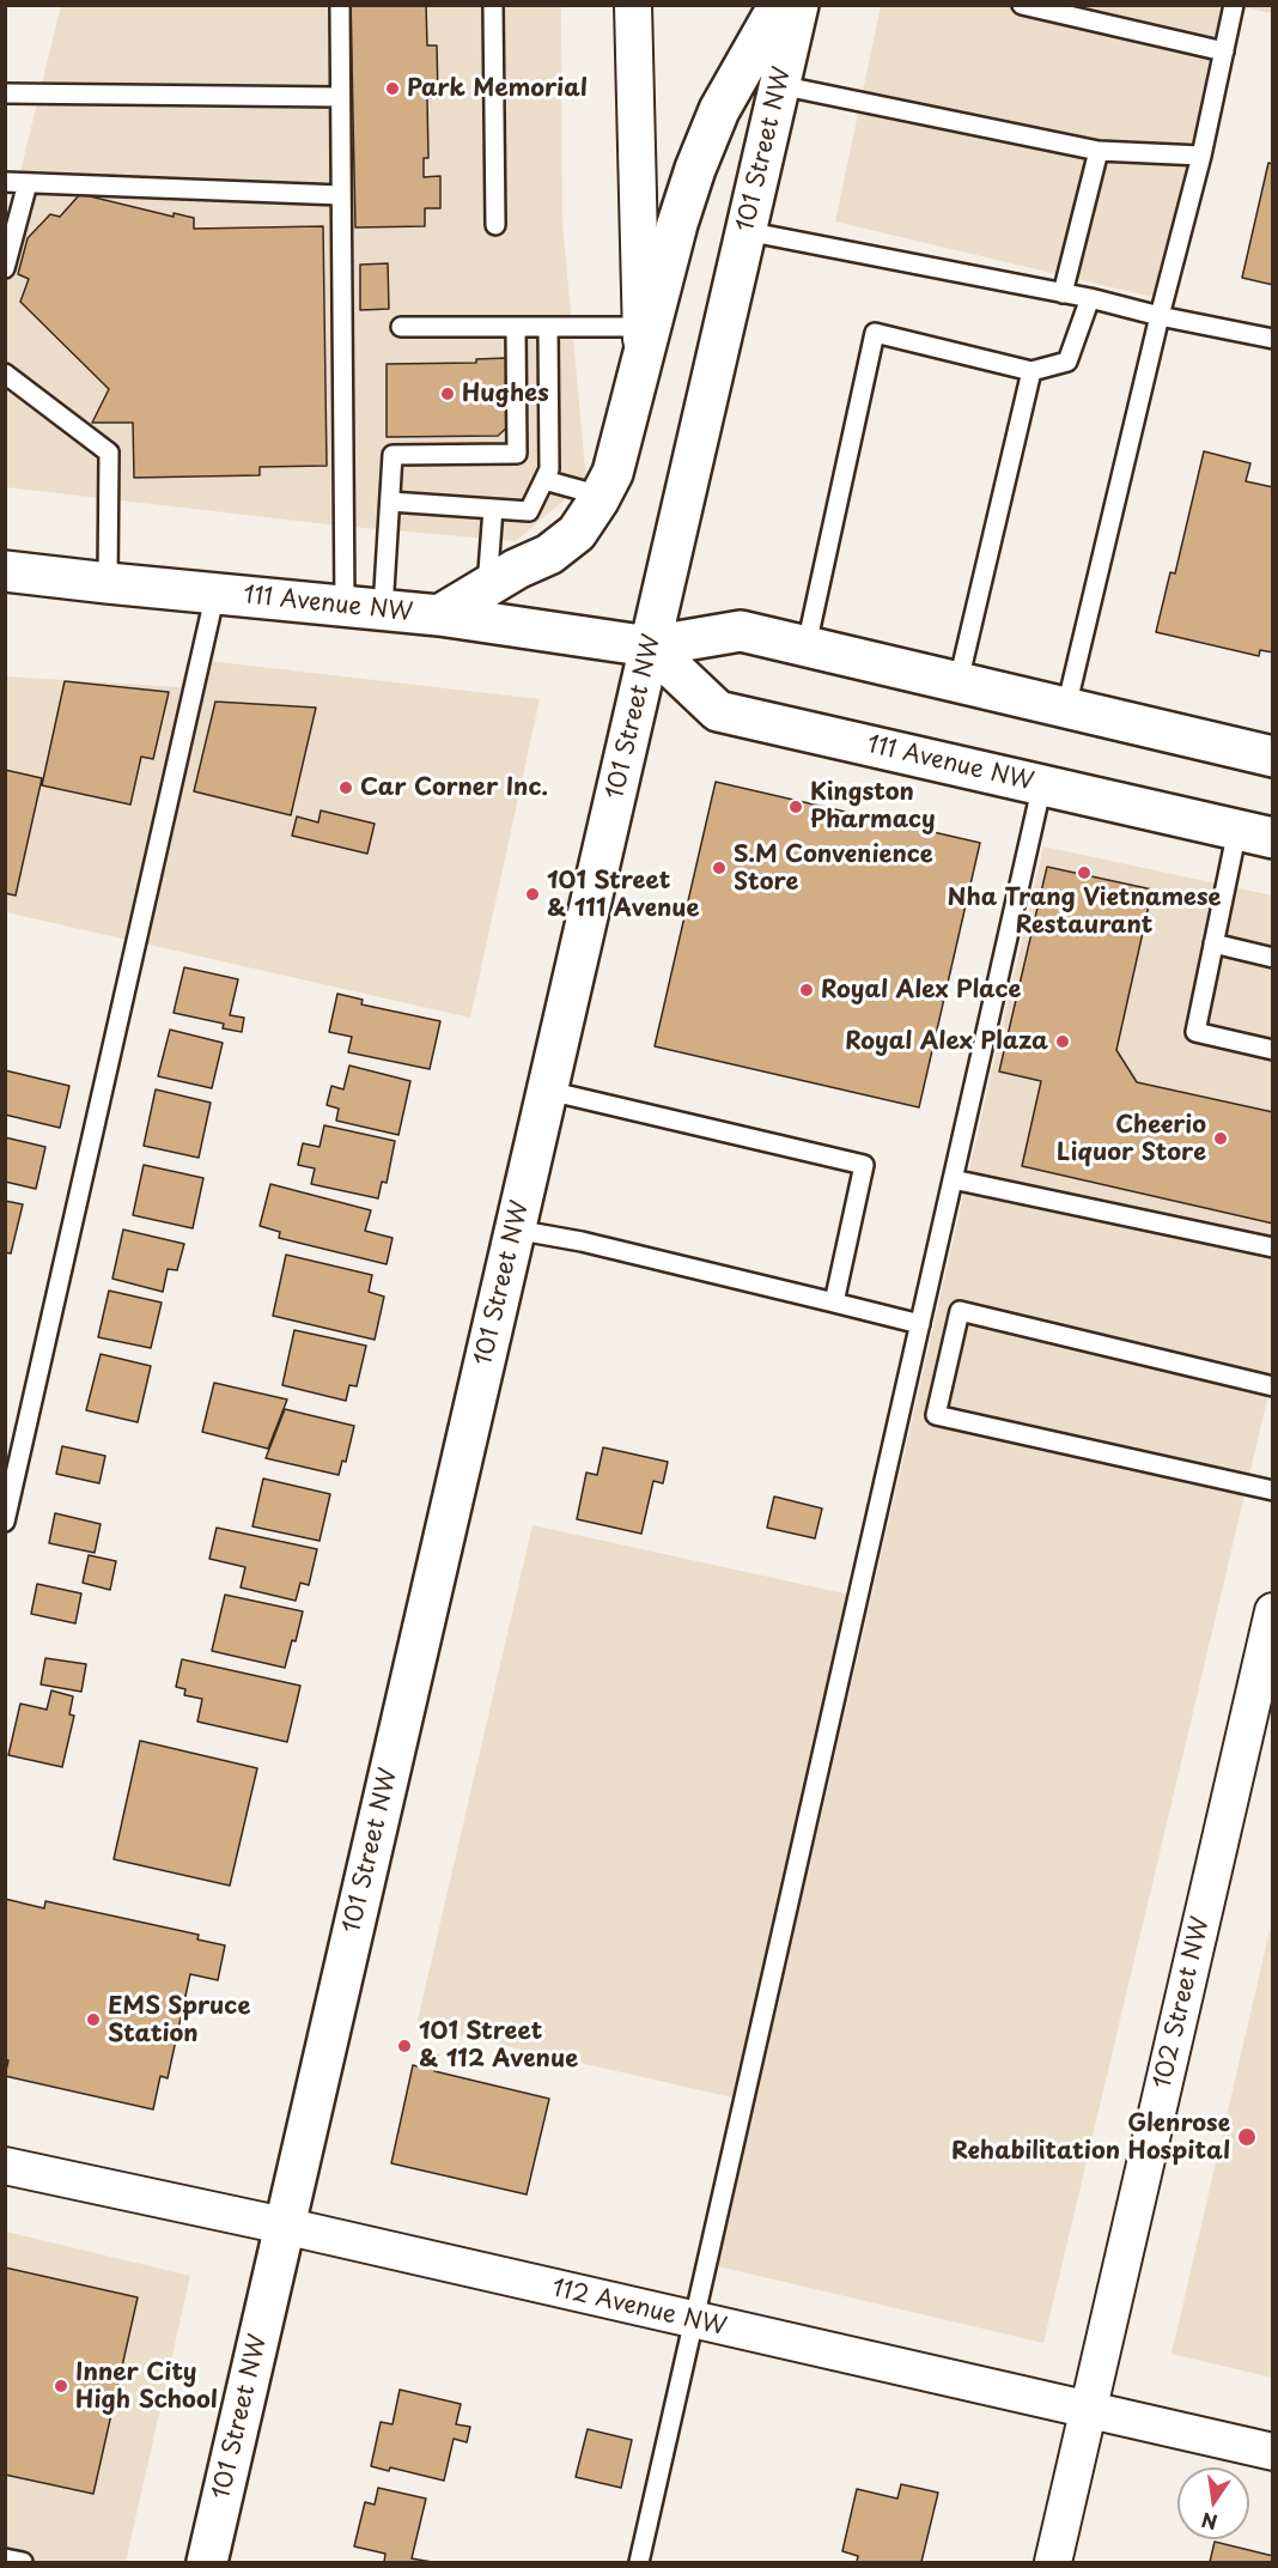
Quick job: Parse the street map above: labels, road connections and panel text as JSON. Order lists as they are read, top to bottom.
{
  "streets": {
    "main road": ["101 Street NW", "111 Avenue NW"],
    "street": ["102 Street NW", "112 Avenue NW"]
  },
  "crossings": [
    ["101 Street NW", "111 Avenue NW"],
    ["101 Street NW", "112 Avenue NW"],
    ["102 Street NW", "112 Avenue NW"]
  ],
  "places": [
    "Park Memorial",
    "Hughes",
    "Car Corner Inc.",
    "Kingston Pharmacy",
    "S.M Convenience Store",
    "Nha Trang Vietnamese Restaurant",
    "101 Street & 111 Avenue",
    "Royal Alex Place",
    "Royal Alex Plaza",
    "Cheerio Liquor Store",
    "EMS Spruce Station",
    "101 Street & 112 Avenue",
    "Glenrose Rehabilitation Hospital",
    "Inner City High School"
  ],
  "north": "bottom"
}
